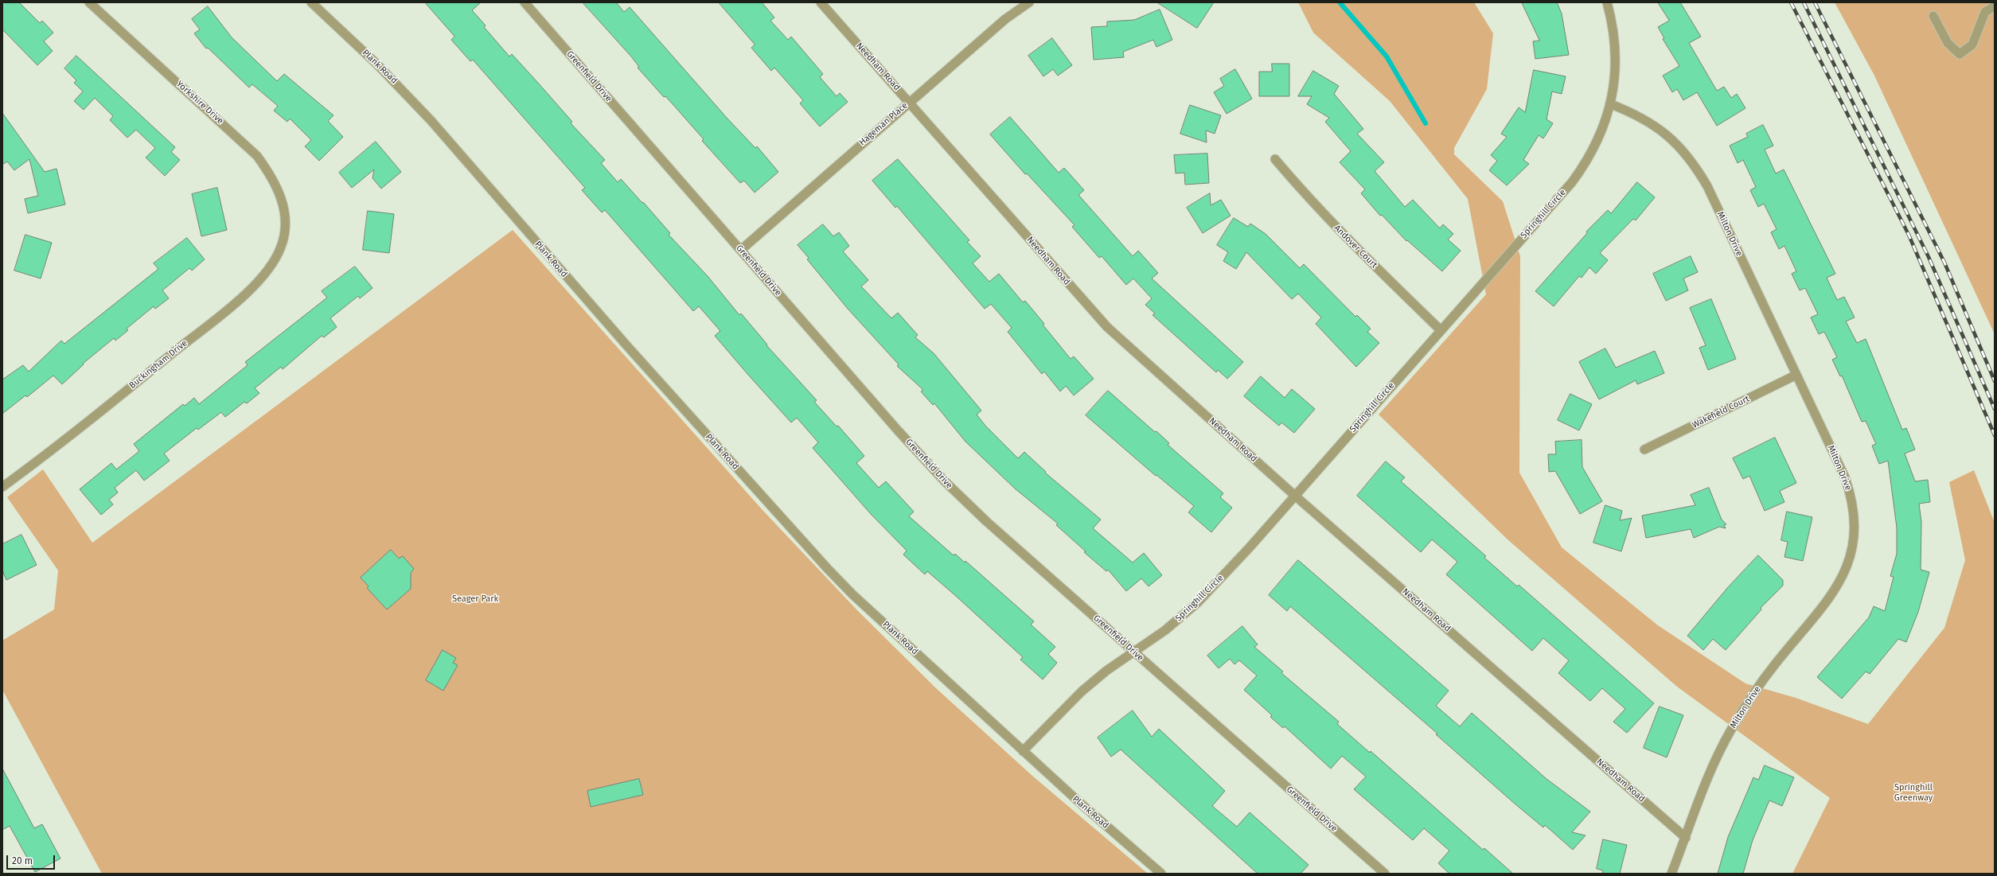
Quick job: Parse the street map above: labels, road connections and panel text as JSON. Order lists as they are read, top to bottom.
{
  "streets": {
    "street": [
      "Plank Road",
      "Needham Road",
      "Greenfield Drive",
      "Yorkshire Drive",
      "Hageman Place",
      "Springhill Circle",
      "Milton Drive",
      "Andover Court",
      "Buckingham Drive",
      "Wakefield Court"
    ]
  },
  "crossings": [
    ["Plank Road", "Springhill Circle"],
    ["Needham Road", "Hageman Place"],
    ["Needham Road", "Springhill Circle"],
    ["Needham Road", "Milton Drive"],
    ["Greenfield Drive", "Hageman Place"],
    ["Greenfield Drive", "Springhill Circle"],
    ["Yorkshire Drive", "Buckingham Drive"],
    ["Springhill Circle", "Milton Drive"],
    ["Springhill Circle", "Andover Court"],
    ["Milton Drive", "Wakefield Court"]
  ],
  "parks": ["Seager Park", "Springhill Greenway"],
  "scale_bar": "20 m"
}
